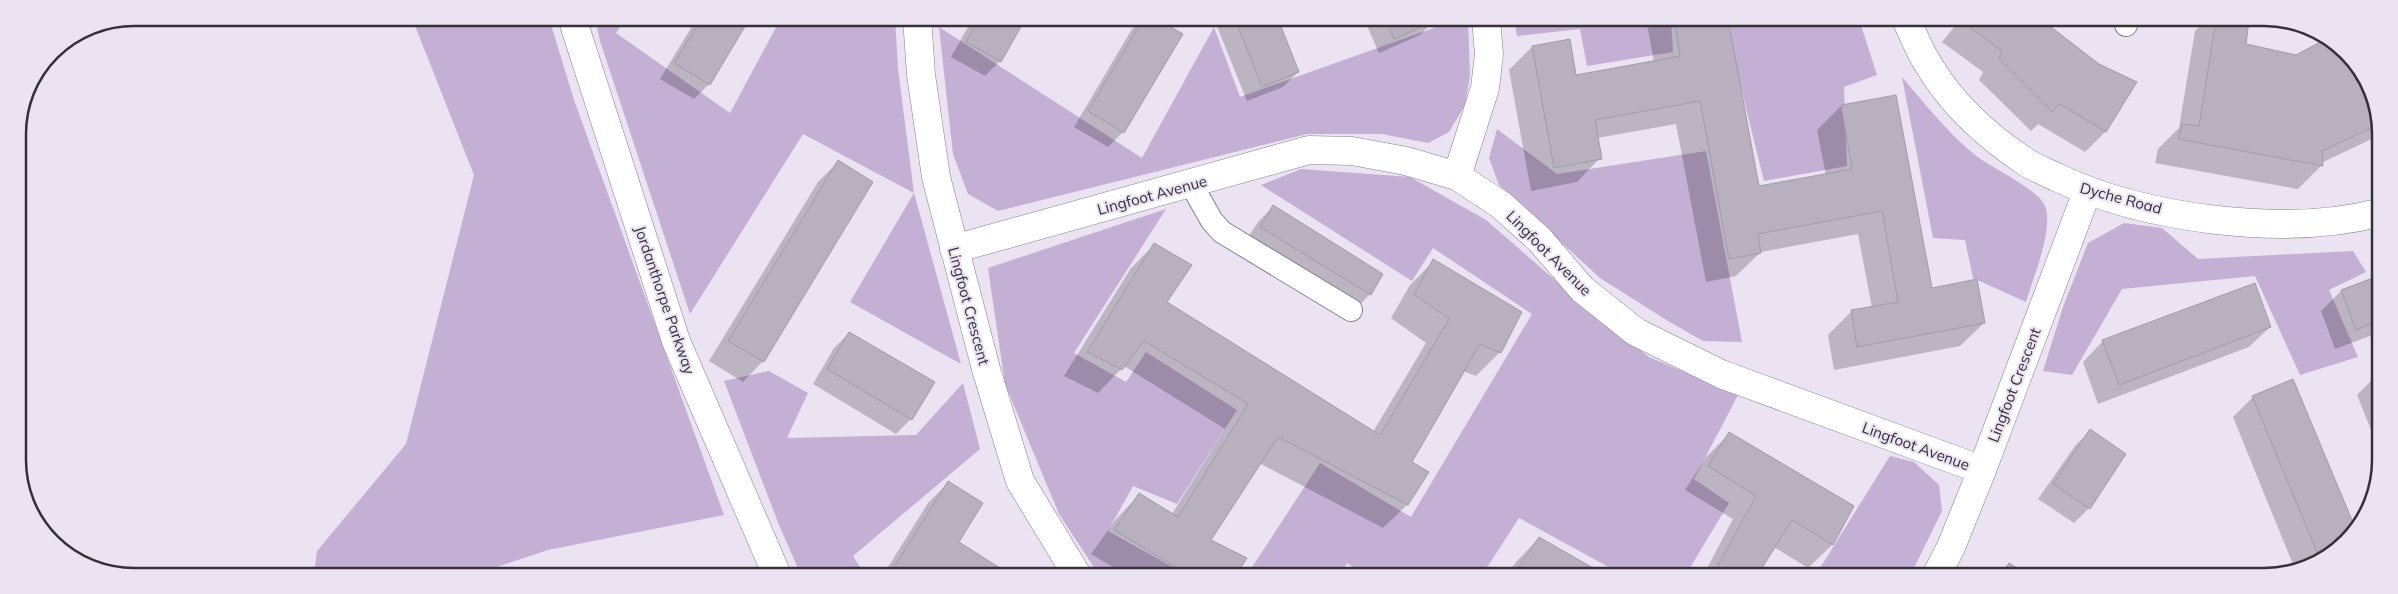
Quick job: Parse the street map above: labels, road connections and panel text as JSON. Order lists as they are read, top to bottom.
{
  "streets": {
    "street": [
      "Lingfoot Avenue",
      "Dyche Road",
      "Jordanthorpe Parkway",
      "Lingfoot Crescent"
    ]
  },
  "crossings": [
    ["Lingfoot Avenue", "Lingfoot Crescent"],
    ["Dyche Road", "Lingfoot Crescent"]
  ]
}
